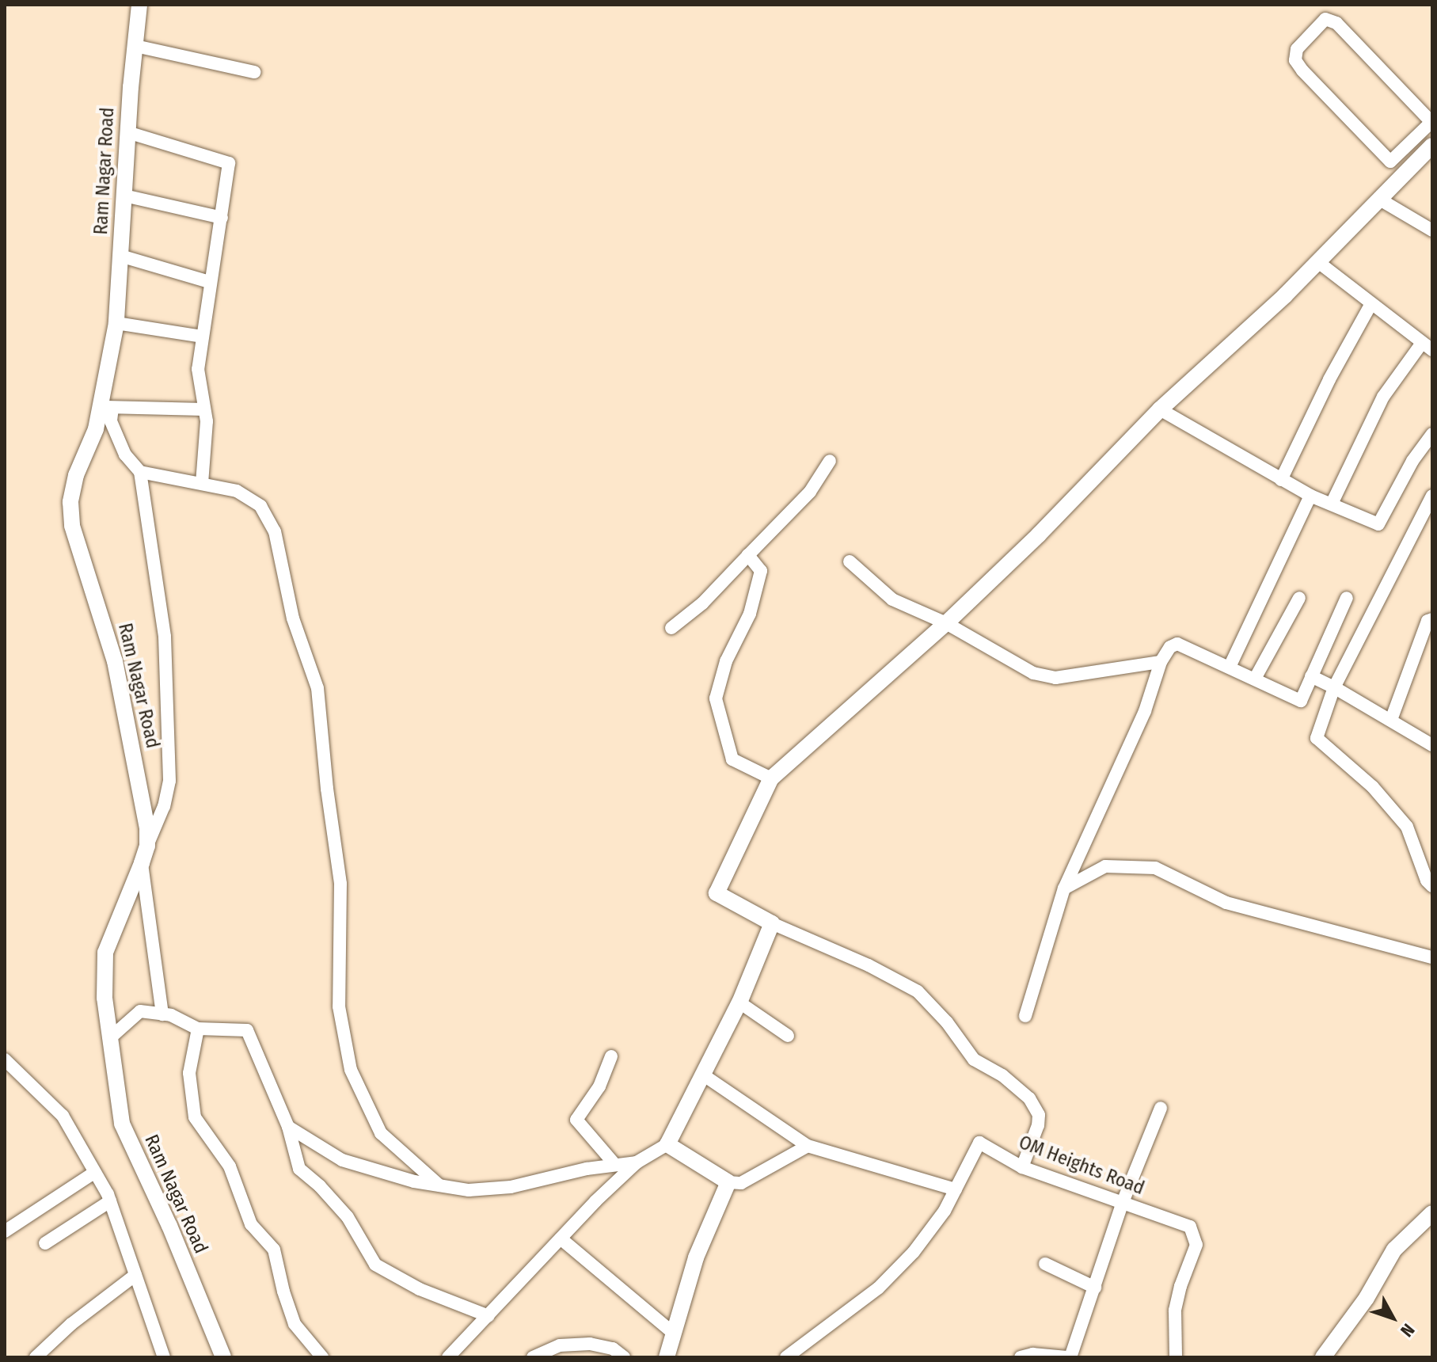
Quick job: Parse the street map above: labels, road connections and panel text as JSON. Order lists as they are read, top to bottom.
{
  "streets": {
    "street": ["Ram Nagar Road", "OM Heights Road"]
  },
  "north": "bottom right"
}
